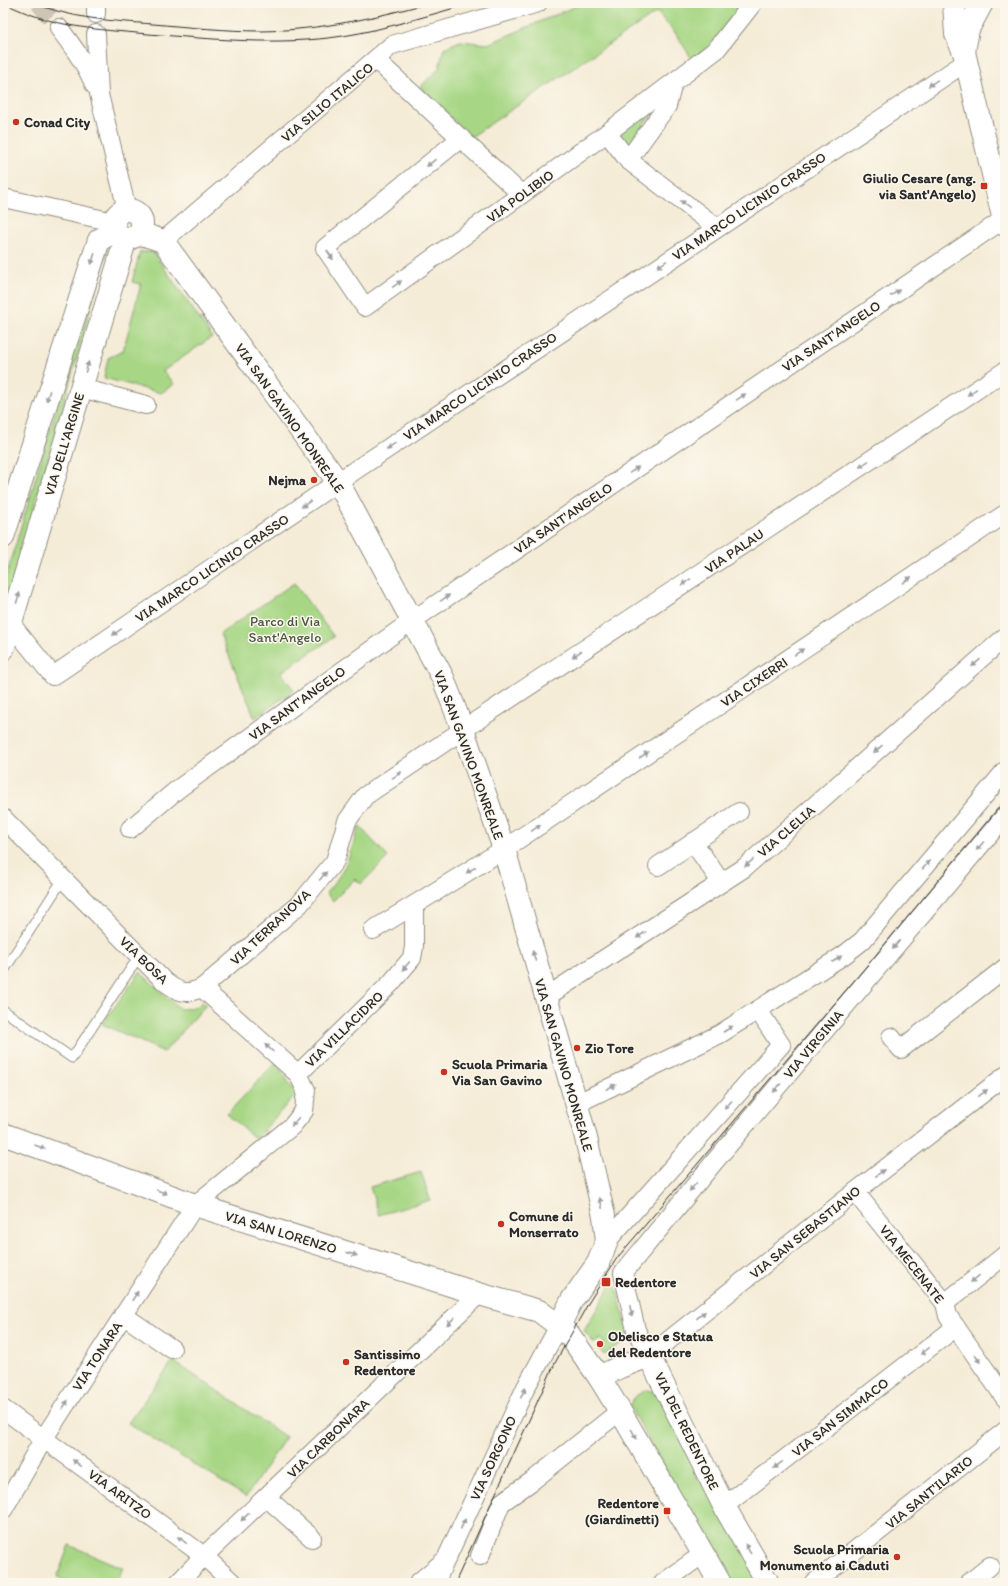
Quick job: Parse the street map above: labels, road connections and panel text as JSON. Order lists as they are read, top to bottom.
{
  "streets": {
    "street": [
      "VIA SILIO ITALICO",
      "VIA POLIBIO",
      "VIA MARCO LICINIO CRASSO",
      "VIA SANT'ANGELO",
      "VIA SAN GAVINO MONREALE",
      "VIA DELL'ARGINE",
      "VIA PALAU",
      "VIA CIXERRI",
      "VIA CLELIA",
      "VIA TERRANOVA",
      "VIA BOSA",
      "VIA VILLACIDRO",
      "VIA VIRGINIA",
      "VIA SAN LORENZO",
      "VIA SAN SEBASTIANO",
      "VIA MECENATE",
      "VIA TONARA",
      "VIA SAN SIMMACO",
      "VIA DEL REDENTORE",
      "VIA CARBONARA",
      "VIA SORGONO",
      "VIA SANT'ILARIO",
      "VIA ARITZO"
    ]
  },
  "crossings": [
    ["VIA SILIO ITALICO", "VIA POLIBIO"],
    ["VIA SILIO ITALICO", "VIA SAN GAVINO MONREALE"],
    ["VIA MARCO LICINIO CRASSO", "VIA SAN GAVINO MONREALE"],
    ["VIA MARCO LICINIO CRASSO", "VIA DELL'ARGINE"],
    ["VIA SANT'ANGELO", "VIA SAN GAVINO MONREALE"],
    ["VIA SAN GAVINO MONREALE", "VIA PALAU"],
    ["VIA SAN GAVINO MONREALE", "VIA CIXERRI"],
    ["VIA SAN GAVINO MONREALE", "VIA CLELIA"],
    ["VIA SAN GAVINO MONREALE", "VIA TERRANOVA"],
    ["VIA SAN GAVINO MONREALE", "VIA VIRGINIA"],
    ["VIA SAN GAVINO MONREALE", "VIA SAN LORENZO"],
    ["VIA SAN GAVINO MONREALE", "VIA SORGONO"],
    ["VIA PALAU", "VIA TERRANOVA"],
    ["VIA TERRANOVA", "VIA BOSA"],
    ["VIA VILLACIDRO", "VIA SAN LORENZO"],
    ["VIA VILLACIDRO", "VIA TONARA"],
    ["VIA VIRGINIA", "VIA DEL REDENTORE"],
    ["VIA SAN LORENZO", "VIA TONARA"],
    ["VIA SAN LORENZO", "VIA CARBONARA"],
    ["VIA SAN LORENZO", "VIA SORGONO"],
    ["VIA SAN SEBASTIANO", "VIA MECENATE"],
    ["VIA SAN SEBASTIANO", "VIA DEL REDENTORE"],
    ["VIA MECENATE", "VIA SAN SIMMACO"],
    ["VIA TONARA", "VIA ARITZO"],
    ["VIA SAN SIMMACO", "VIA DEL REDENTORE"],
    ["VIA CARBONARA", "VIA ARITZO"]
  ],
  "one_way": [
    "VIA MARCO LICINIO CRASSO",
    "VIA SANT'ANGELO",
    "VIA PALAU",
    "VIA CIXERRI",
    "VIA VILLACIDRO",
    "VIA SAN SEBASTIANO",
    "VIA TONARA",
    "VIA SAN SIMMACO",
    "VIA CARBONARA",
    "VIA ARITZO"
  ],
  "parks": ["Parco di Via Sant'Angelo"],
  "places": {
    "other": [
      "Conad City",
      "Nejma",
      "Zio Tore",
      "Scuola Primaria Via San Gavino",
      "Comune di Monserrato",
      "Obelisco e Statua del Redentore",
      "Santissimo Redentore",
      "Scuola Primaria Monumento ai Caduti"
    ],
    "transit": ["Giulio Cesare (ang. via Sant'Angelo)", "Redentore", "Redentore (Giardinetti)"]
  }
}
